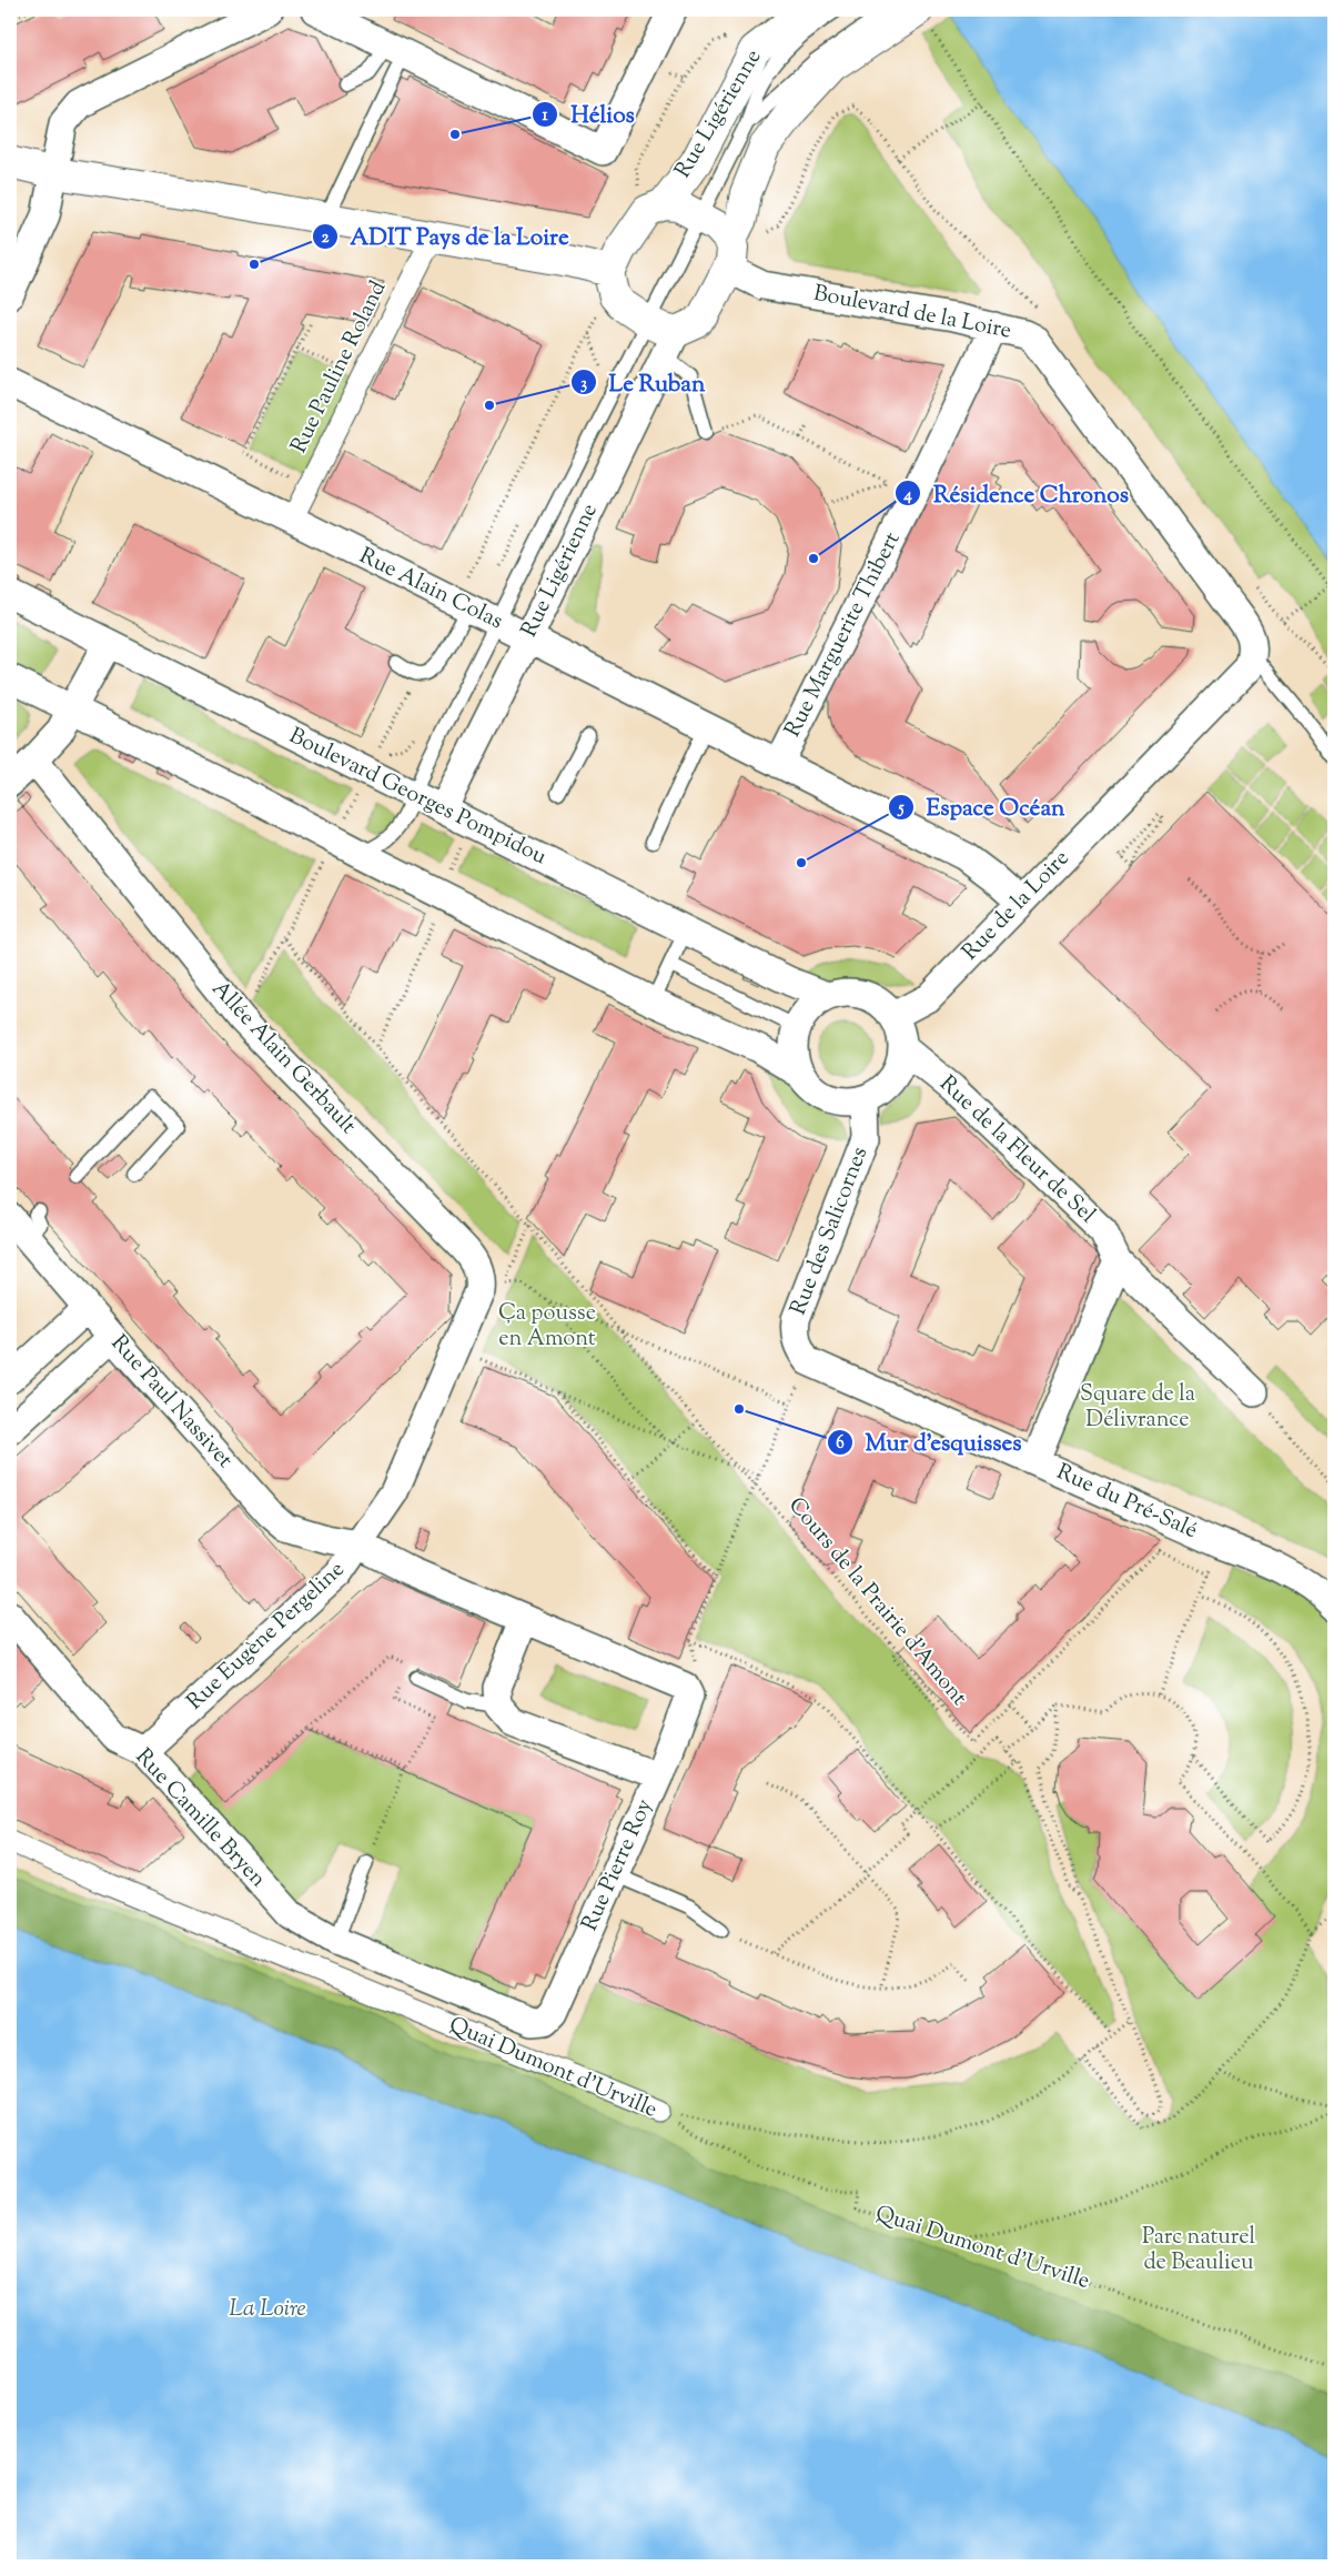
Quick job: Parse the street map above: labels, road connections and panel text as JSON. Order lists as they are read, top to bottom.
{
  "streets": {
    "street": [
      "Rue Ligérienne",
      "Boulevard de la Loire",
      "Rue Pauline Roland",
      "Rue Alain Colas",
      "Rue Marguerite Thibert",
      "Boulevard Georges Pompidou",
      "Rue de la Loire",
      "Allée Alain Gerbault",
      "Rue de la Fleur de Sel",
      "Rue des Salicornes",
      "Rue Paul Nassivet",
      "Rue du Pré-Salé",
      "Rue Eugène Pergeline",
      "Rue Camille Bryen",
      "Rue Pierre Roy",
      "Quai Dumont d'Urville"
    ],
    "path": ["Cours de la Prairie d'Amont"]
  },
  "crossings": [
    ["Rue Ligérienne", "Rue Alain Colas"],
    ["Rue Ligérienne", "Boulevard Georges Pompidou"],
    ["Boulevard de la Loire", "Rue Marguerite Thibert"],
    ["Boulevard de la Loire", "Rue de la Loire"],
    ["Rue Pauline Roland", "Rue Alain Colas"],
    ["Rue Alain Colas", "Rue Marguerite Thibert"],
    ["Rue Alain Colas", "Rue de la Loire"],
    ["Boulevard Georges Pompidou", "Rue de la Loire"],
    ["Boulevard Georges Pompidou", "Rue de la Fleur de Sel"],
    ["Boulevard Georges Pompidou", "Rue des Salicornes"],
    ["Rue de la Loire", "Rue de la Fleur de Sel"],
    ["Rue de la Loire", "Rue des Salicornes"],
    ["Allée Alain Gerbault", "Cours de la Prairie d'Amont"],
    ["Allée Alain Gerbault", "Rue Eugène Pergeline"],
    ["Rue de la Fleur de Sel", "Rue des Salicornes"],
    ["Rue des Salicornes", "Rue du Pré-Salé"],
    ["Rue Paul Nassivet", "Rue Eugène Pergeline"],
    ["Rue Paul Nassivet", "Rue Pierre Roy"],
    ["Rue Eugène Pergeline", "Rue Camille Bryen"],
    ["Rue Camille Bryen", "Quai Dumont d'Urville"],
    ["Rue Pierre Roy", "Quai Dumont d'Urville"]
  ],
  "water": ["La Loire"],
  "parks": ["Ça pousse en Amont", "Square de la Délivrance", "Parc naturel de Beaulieu"],
  "places": [
    "Hélios",
    "ADIT Pays de la Loire",
    "Le Ruban",
    "Résidence Chronos",
    "Espace Océan",
    "Mur d'esquisses"
  ]
}
